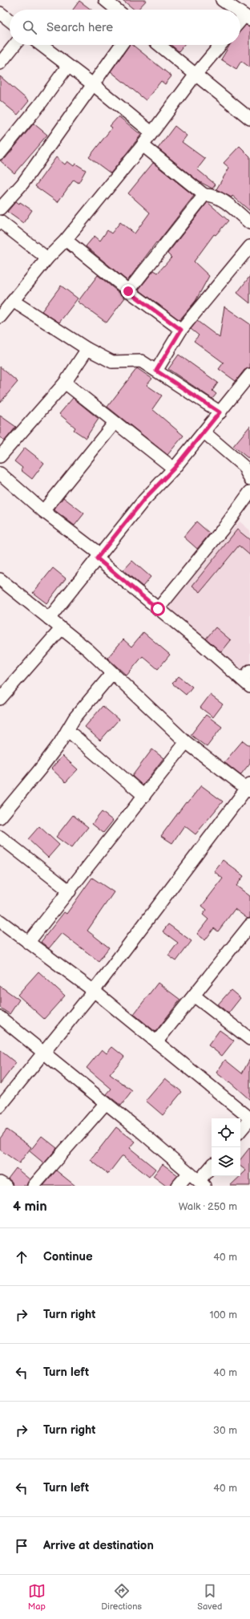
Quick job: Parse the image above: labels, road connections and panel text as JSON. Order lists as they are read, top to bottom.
{
  "page": {
    "search": "Search here",
    "heading": ["4 min", "Walk · 250 m"],
    "list": [
      ["Continue", "40 m"],
      ["Turn right", "100 m"],
      ["Turn left", "40 m"],
      ["Turn right", "30 m"],
      ["Turn left", "40 m"],
      "Arrive at destination"
    ],
    "nav": ["Map", "Directions", "Saved"]
  }
}
